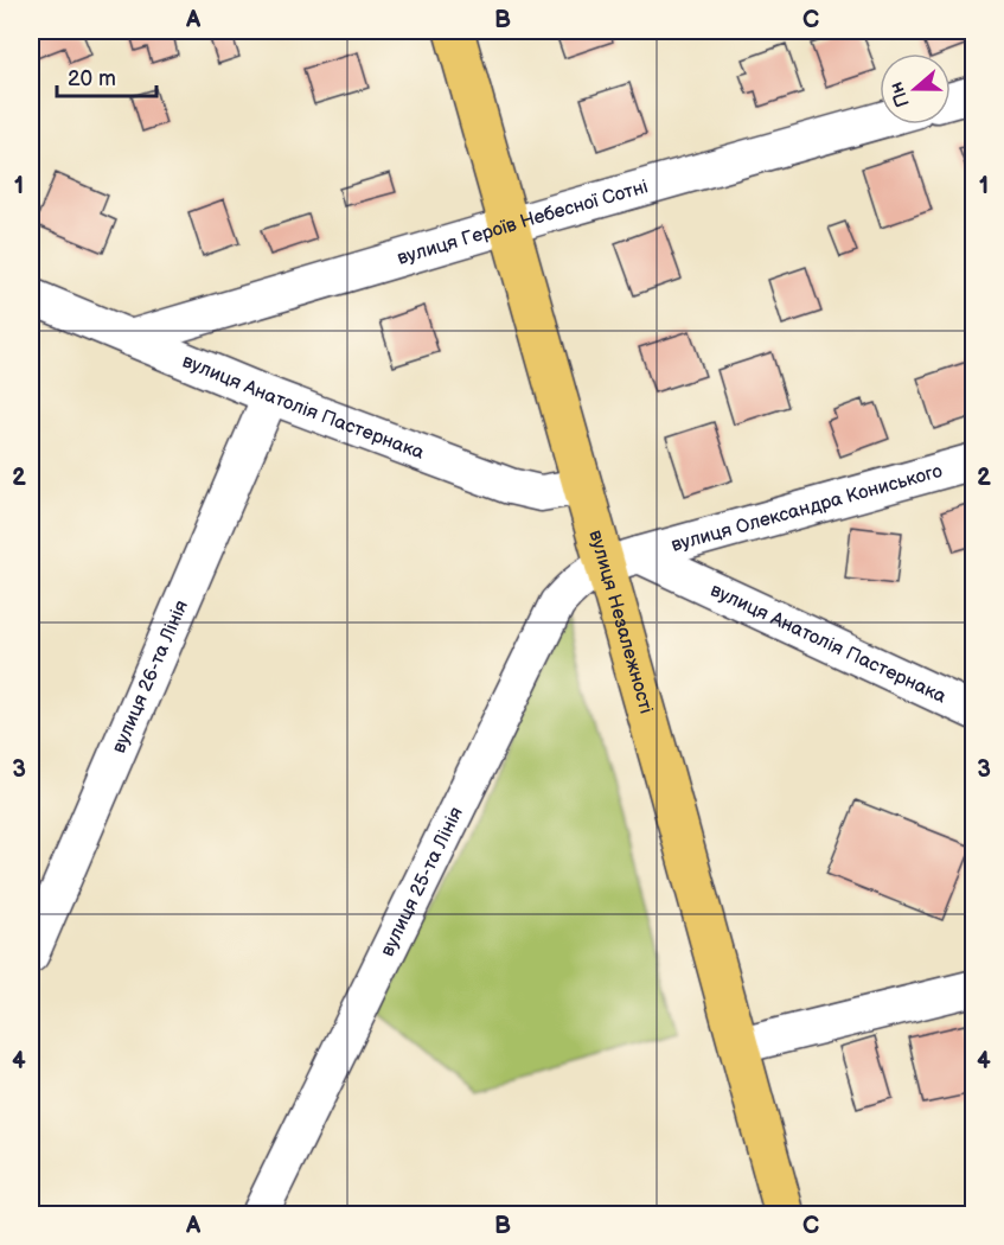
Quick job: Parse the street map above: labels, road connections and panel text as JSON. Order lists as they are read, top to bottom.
{
  "streets": {
    "main road": ["вулиця Незалежності"],
    "street": [
      "вулиця Героїв Небесної Сотні",
      "вулиця Анатолія Пастернака",
      "вулиця Олександра Кониського",
      "вулиця 26-та Лінія",
      "вулиця 25-та Лінія"
    ]
  },
  "crossings": [
    ["вулиця Героїв Небесної Сотні", "вулиця Анатолія Пастернака"],
    ["вулиця Героїв Небесної Сотні", "вулиця Незалежності"],
    ["вулиця Анатолія Пастернака", "вулиця Олександра Кониського"],
    ["вулиця Анатолія Пастернака", "вулиця Незалежності"],
    ["вулиця Анатолія Пастернака", "вулиця 26-та Лінія"],
    ["вулиця Анатолія Пастернака", "вулиця 25-та Лінія"],
    ["вулиця Олександра Кониського", "вулиця Незалежності"],
    ["вулиця Олександра Кониського", "вулиця 25-та Лінія"],
    ["вулиця Незалежності", "вулиця 25-та Лінія"]
  ],
  "scale_bar": "20 m",
  "north": "left",
  "grid": {
    "columns": ["A", "B", "C"],
    "rows": [
      "1",
      "2",
      "3",
      "4"
    ]
  }
}
